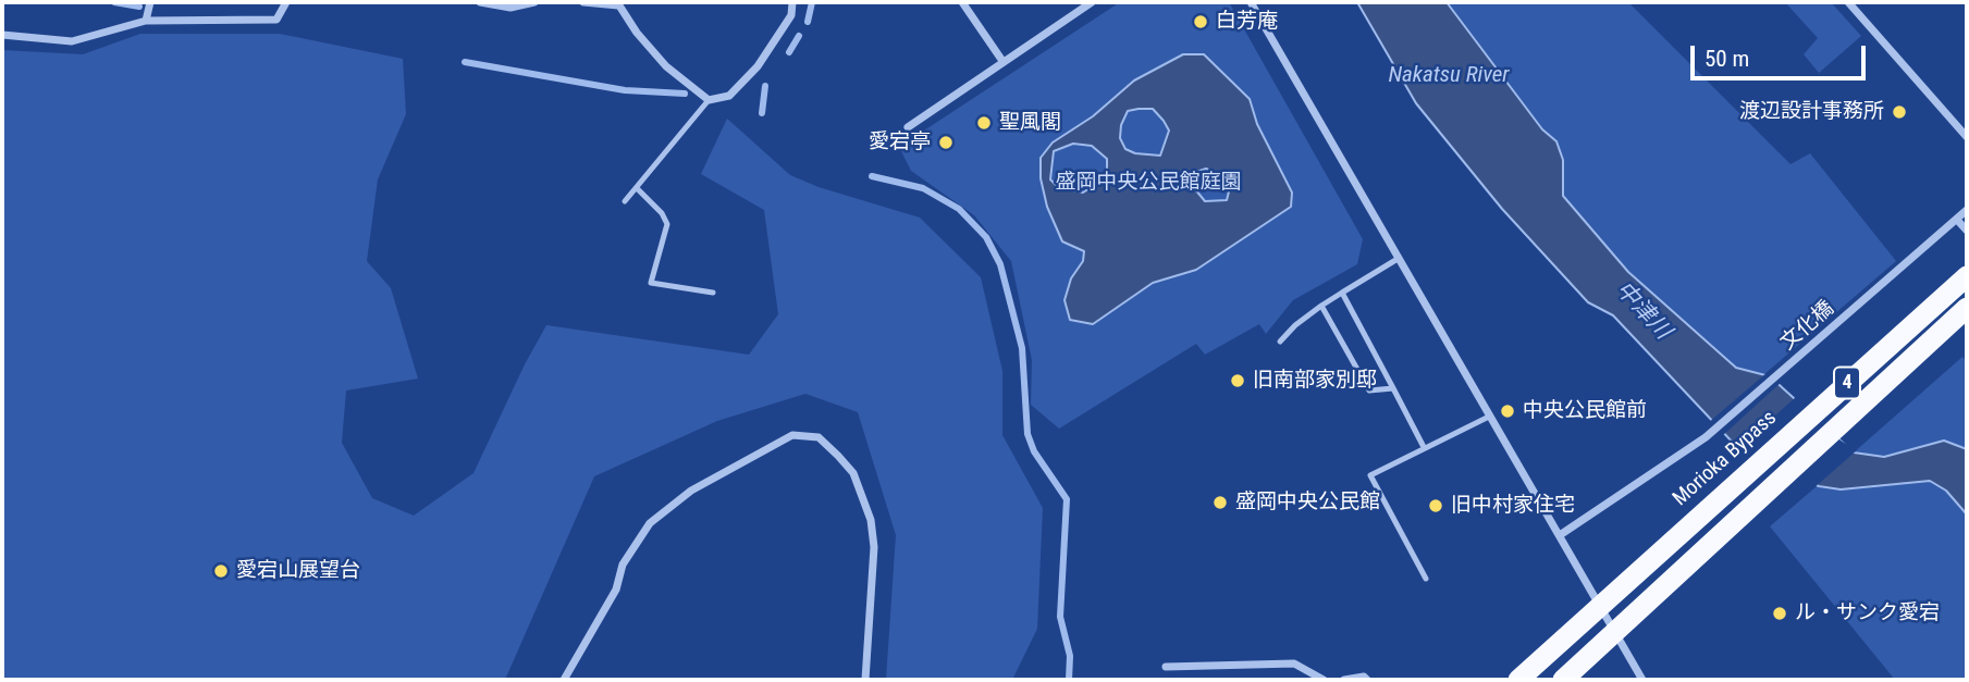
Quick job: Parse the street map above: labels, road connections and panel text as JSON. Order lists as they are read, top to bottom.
{
  "streets": {
    "highway": ["4", "Morioka Bypass"],
    "street": ["文化橋"]
  },
  "water": ["Nakatsu River", "中津川"],
  "parks": ["盛岡中央公民館庭園"],
  "places": [
    "白芳庵",
    "渡辺設計事務所",
    "聖風閣",
    "愛宕亭",
    "旧南部家別邸",
    "中央公民館前",
    "盛岡中央公民館",
    "旧中村家住宅",
    "愛宕山展望台",
    "ル・サンク愛宕"
  ],
  "scale_bar": "50 m"
}
